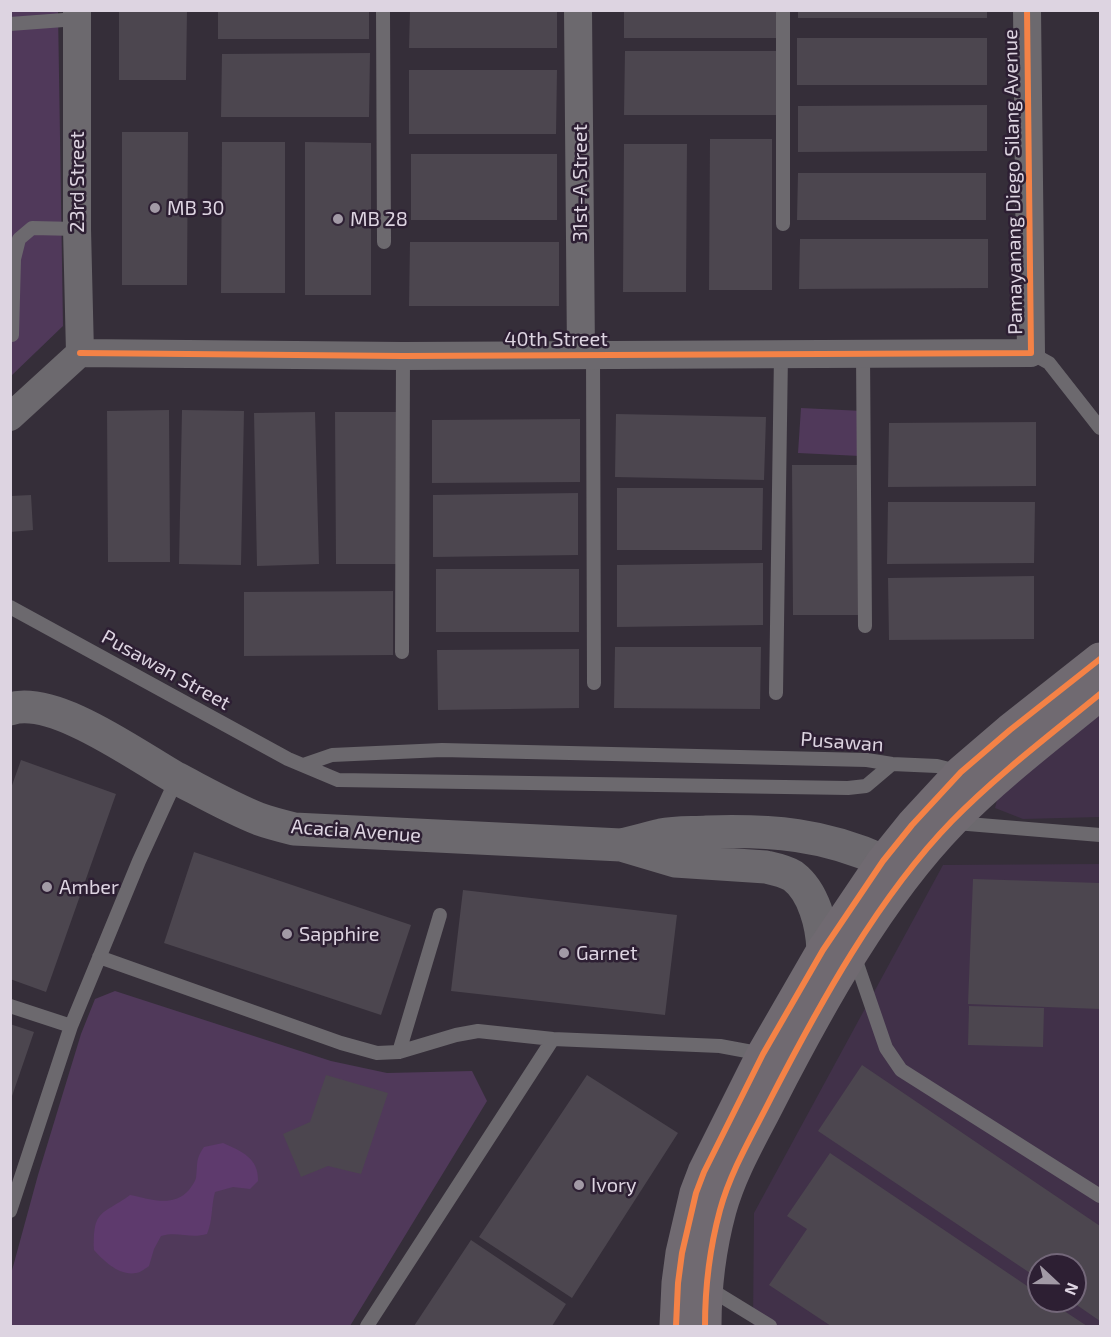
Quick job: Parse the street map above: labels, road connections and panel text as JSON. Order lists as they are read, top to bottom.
{
  "streets": {
    "street": [
      "23rd Street",
      "Pamayanang Diego Silang Avenue",
      "31st-A Street",
      "40th Street",
      "Acacia Avenue"
    ],
    "lane": ["Pusawan Street", "Pusawan"]
  },
  "crossings": [
    ["23rd Street", "40th Street"],
    ["Pamayanang Diego Silang Avenue", "40th Street"],
    ["31st-A Street", "40th Street"],
    ["Pusawan Street", "Pusawan"]
  ],
  "places": [
    "MB 30",
    "MB 28",
    "Amber",
    "Sapphire",
    "Garnet",
    "Ivory"
  ],
  "north": "right"
}
